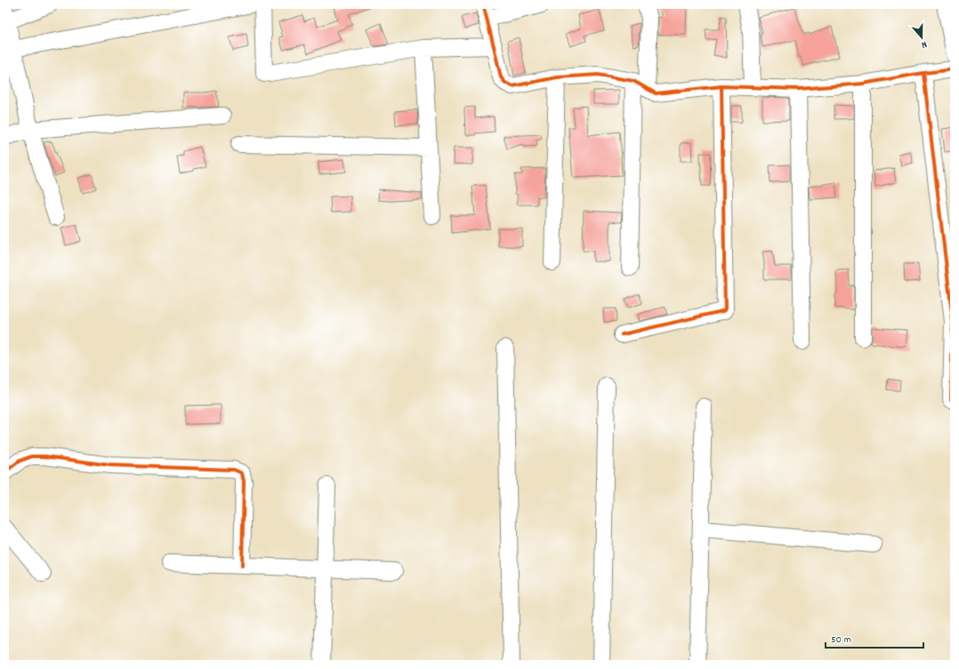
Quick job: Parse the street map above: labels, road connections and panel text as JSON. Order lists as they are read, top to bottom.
{
  "scale_bar": "50 m",
  "north": "bottom"
}
